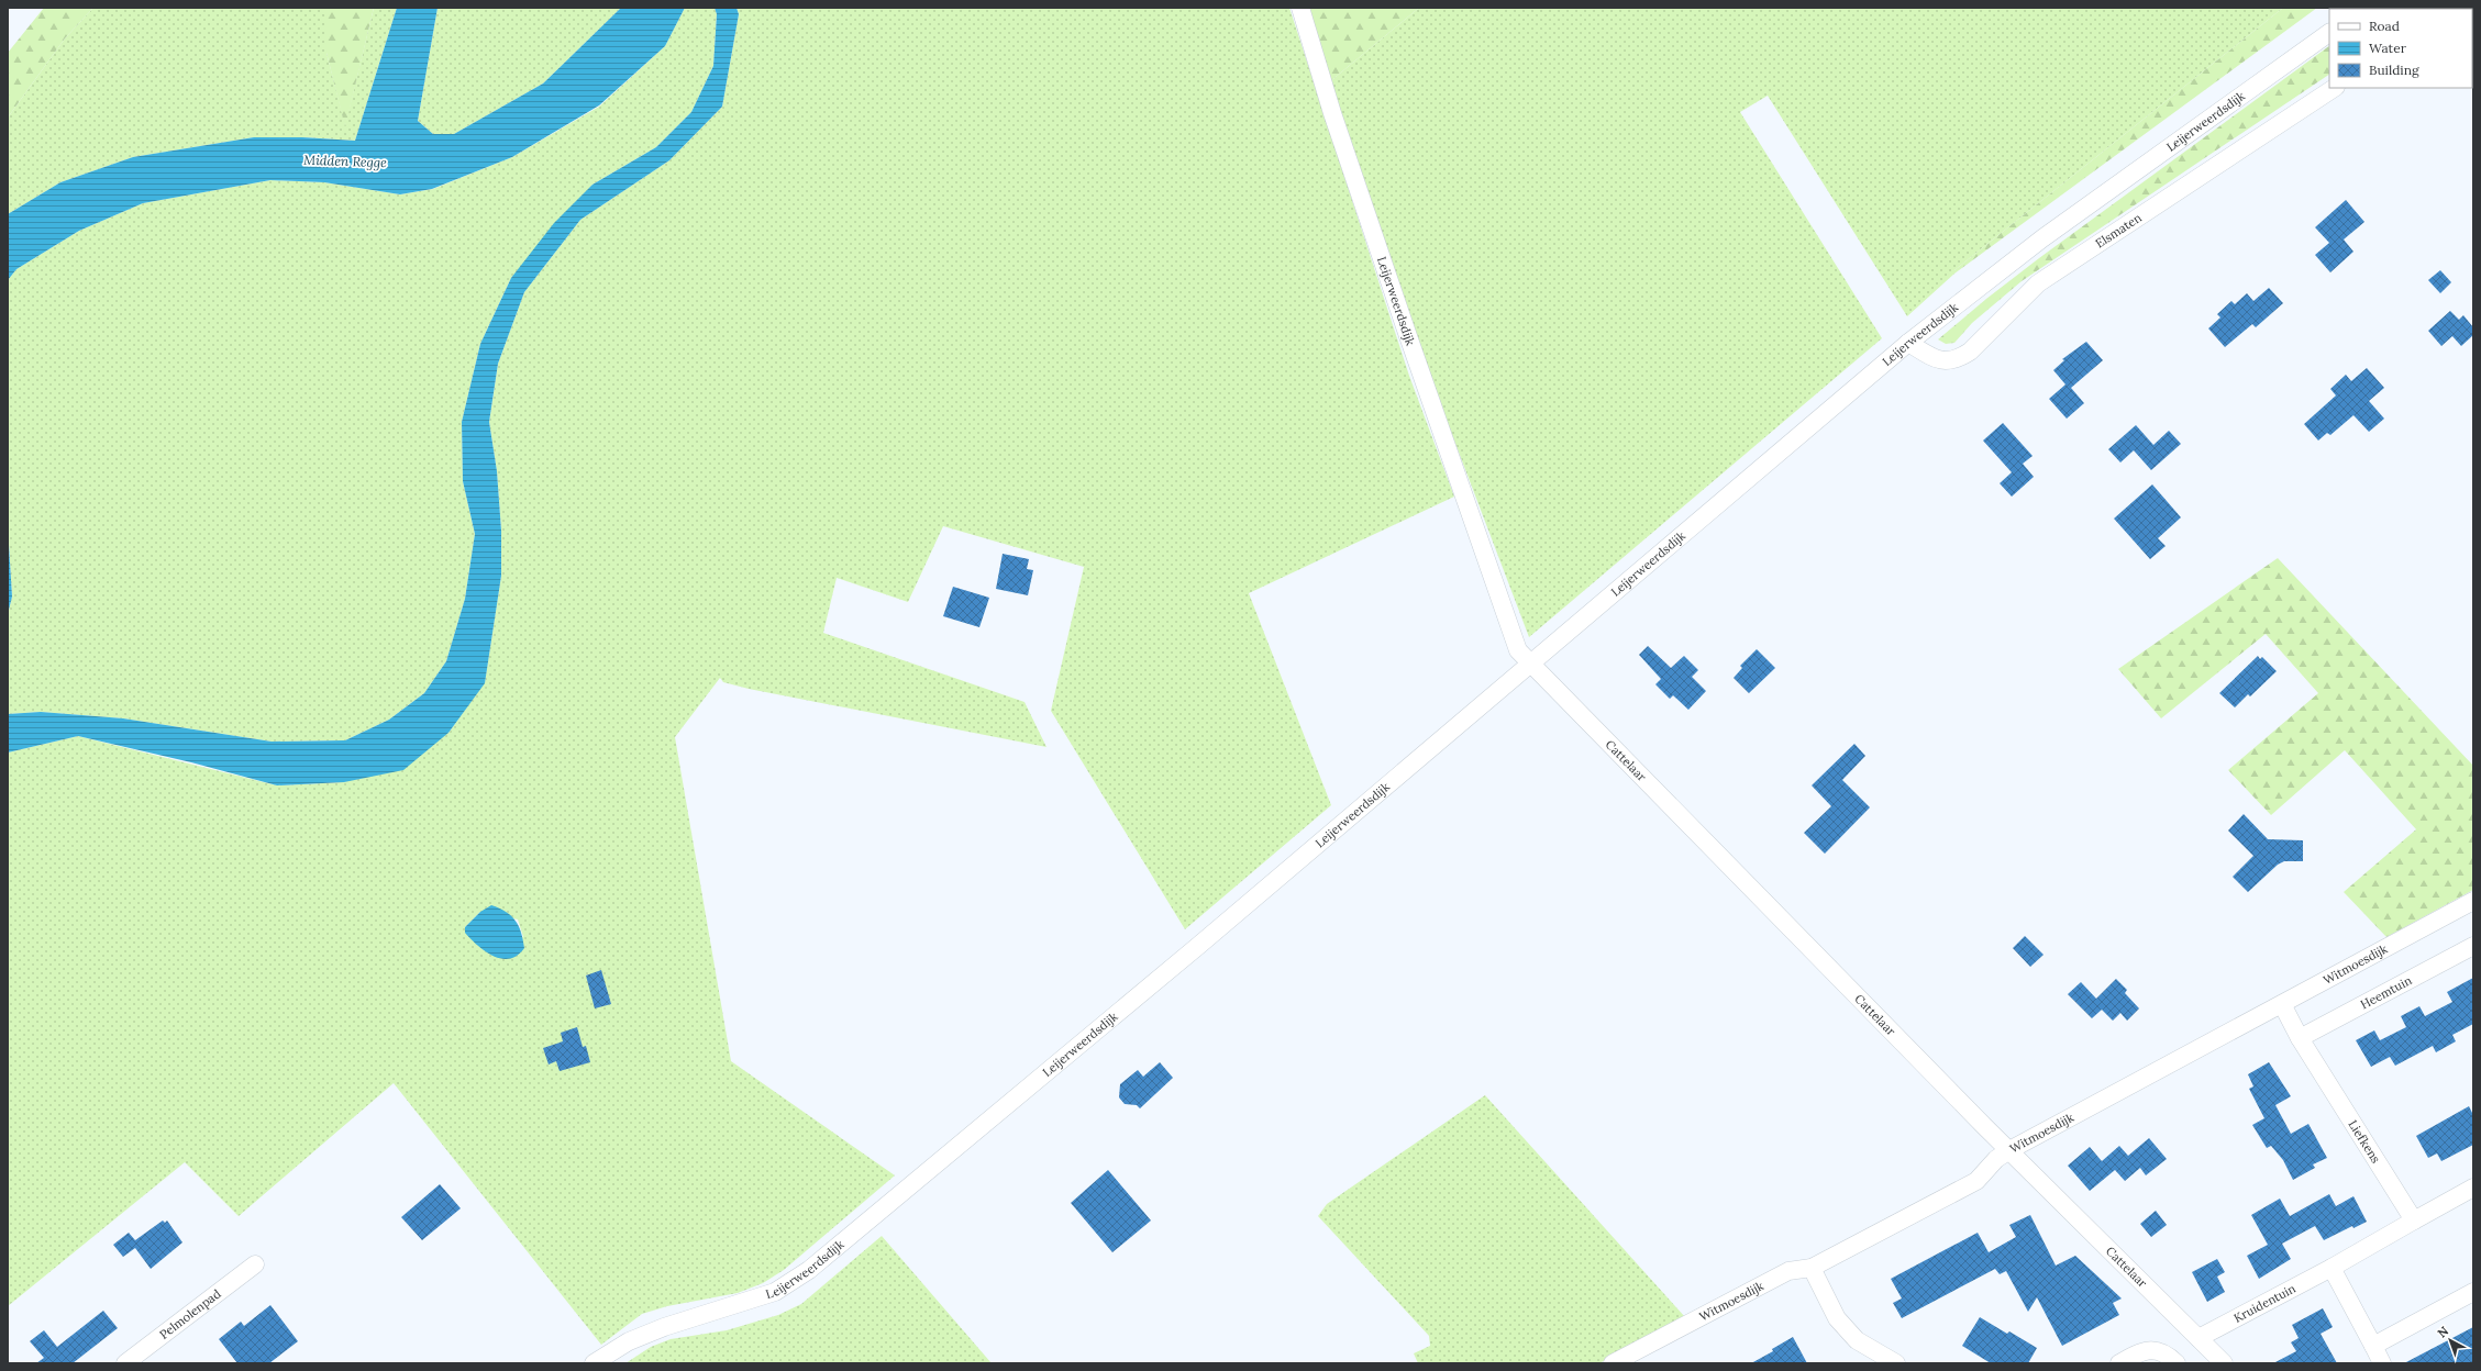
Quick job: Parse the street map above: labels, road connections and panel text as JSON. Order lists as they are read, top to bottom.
{
  "streets": {
    "street": [
      "Leijerweerdsdijk",
      "Elsmaten",
      "Cattelaar",
      "Witmoesdijk",
      "Heemtuin",
      "Liefkens",
      "Kruidentuin",
      "Pelmolenpad"
    ]
  },
  "crossings": [
    ["Leijerweerdsdijk", "Elsmaten"],
    ["Leijerweerdsdijk", "Cattelaar"],
    ["Cattelaar", "Witmoesdijk"],
    ["Cattelaar", "Kruidentuin"],
    ["Witmoesdijk", "Liefkens"],
    ["Heemtuin", "Liefkens"],
    ["Liefkens", "Kruidentuin"]
  ],
  "water": ["Midden Regge"],
  "legend": ["Road", "Water", "Building"],
  "north": "top left"
}
